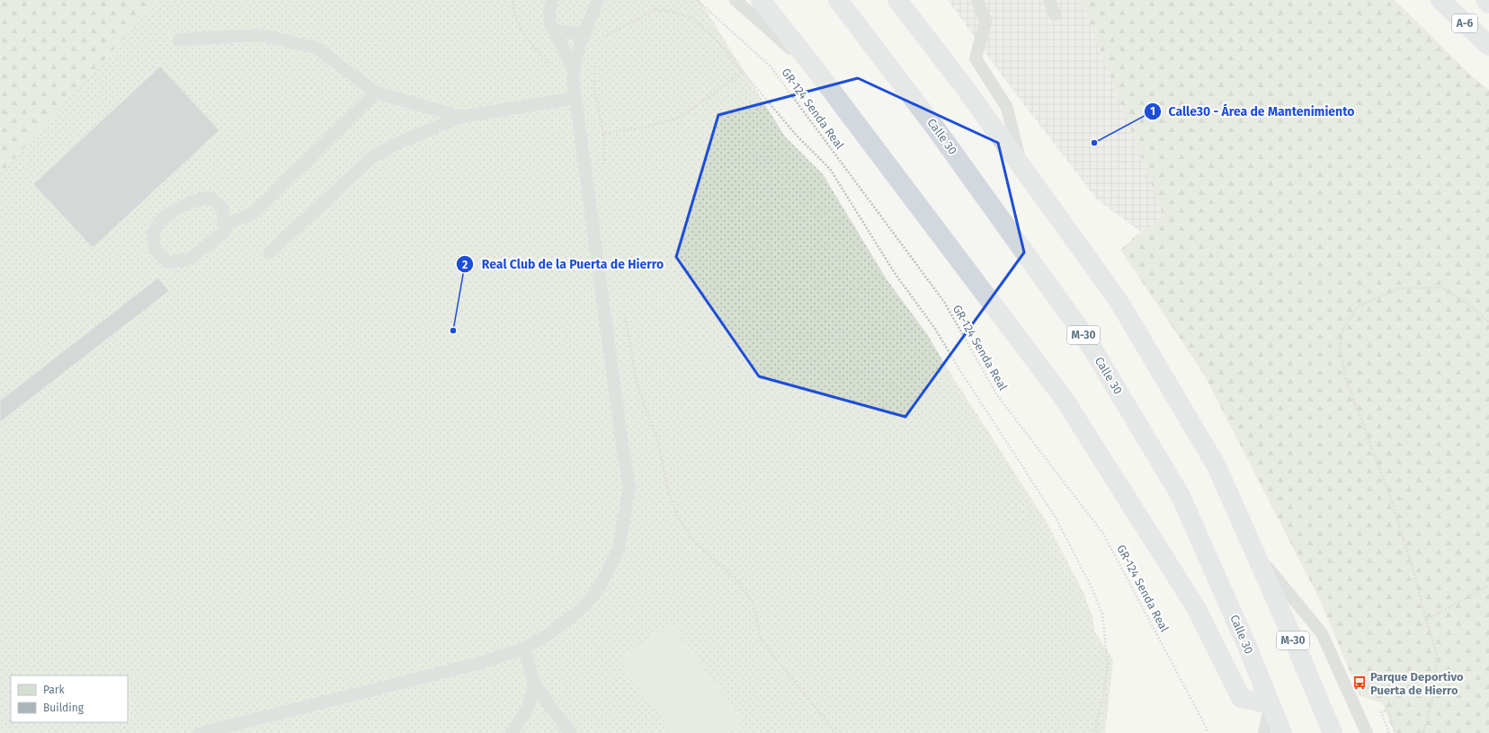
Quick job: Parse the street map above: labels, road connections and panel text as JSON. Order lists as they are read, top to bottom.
{
  "streets": {
    "highway": ["A-6", "Calle 30", "M-30"],
    "path": ["GR-124 Senda Real"]
  },
  "places": {
    "other": ["Calle30 - Área de Mantenimiento", "Real Club de la Puerta de Hierro"],
    "bus stop": ["Parque Deportivo Puerta de Hierro"]
  },
  "legend": ["Park", "Building"]
}
